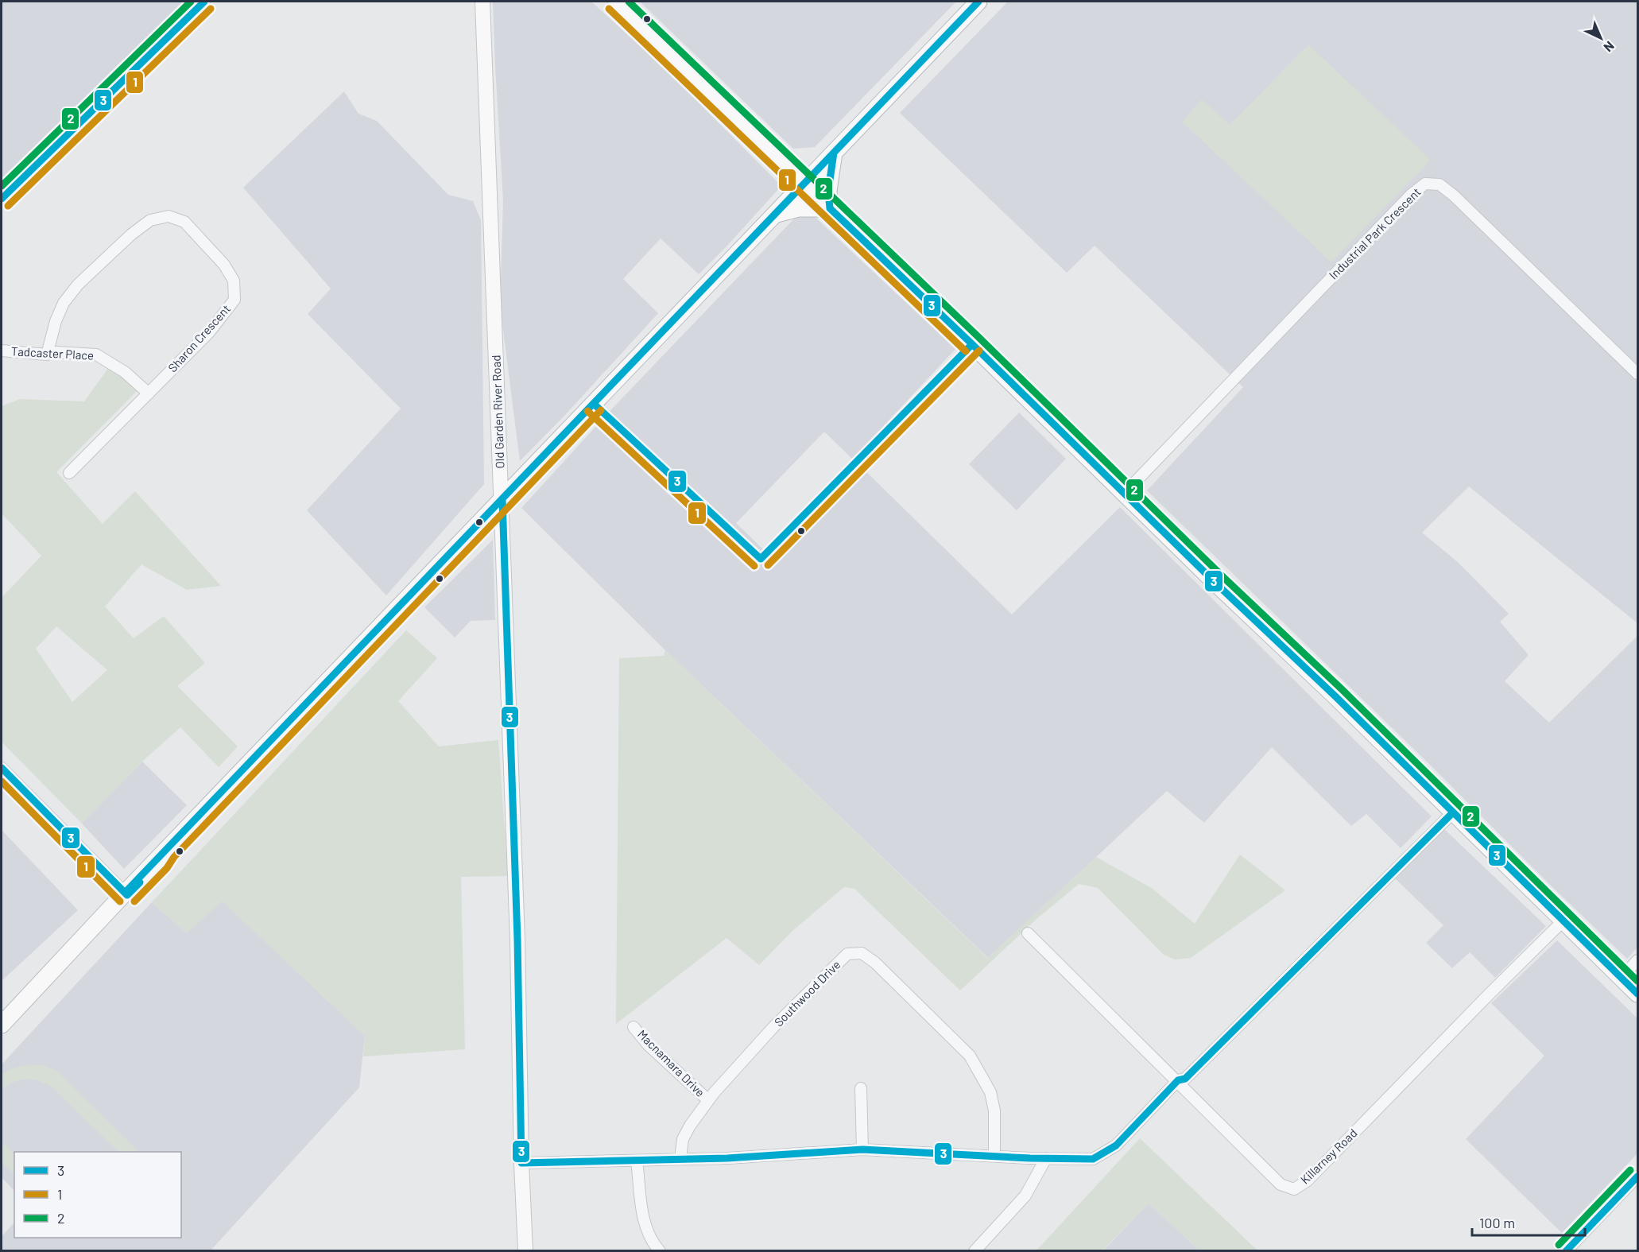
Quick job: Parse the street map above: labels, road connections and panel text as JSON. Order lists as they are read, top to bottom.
{
  "streets": {
    "main road": ["Old Garden River Road"],
    "street": [
      "Industrial Park Crescent",
      "Sharon Crescent",
      "Tadcaster Place",
      "Southwood Drive",
      "Macnamara Drive",
      "Killarney Road"
    ]
  },
  "crossings": [
    ["Sharon Crescent", "Tadcaster Place"],
    ["Southwood Drive", "Macnamara Drive"]
  ],
  "lines": ["transit line 3", "transit line 2", "transit line 1"],
  "legend": ["3", "1", "2"],
  "scale_bar": "100 m",
  "north": "bottom right"
}
